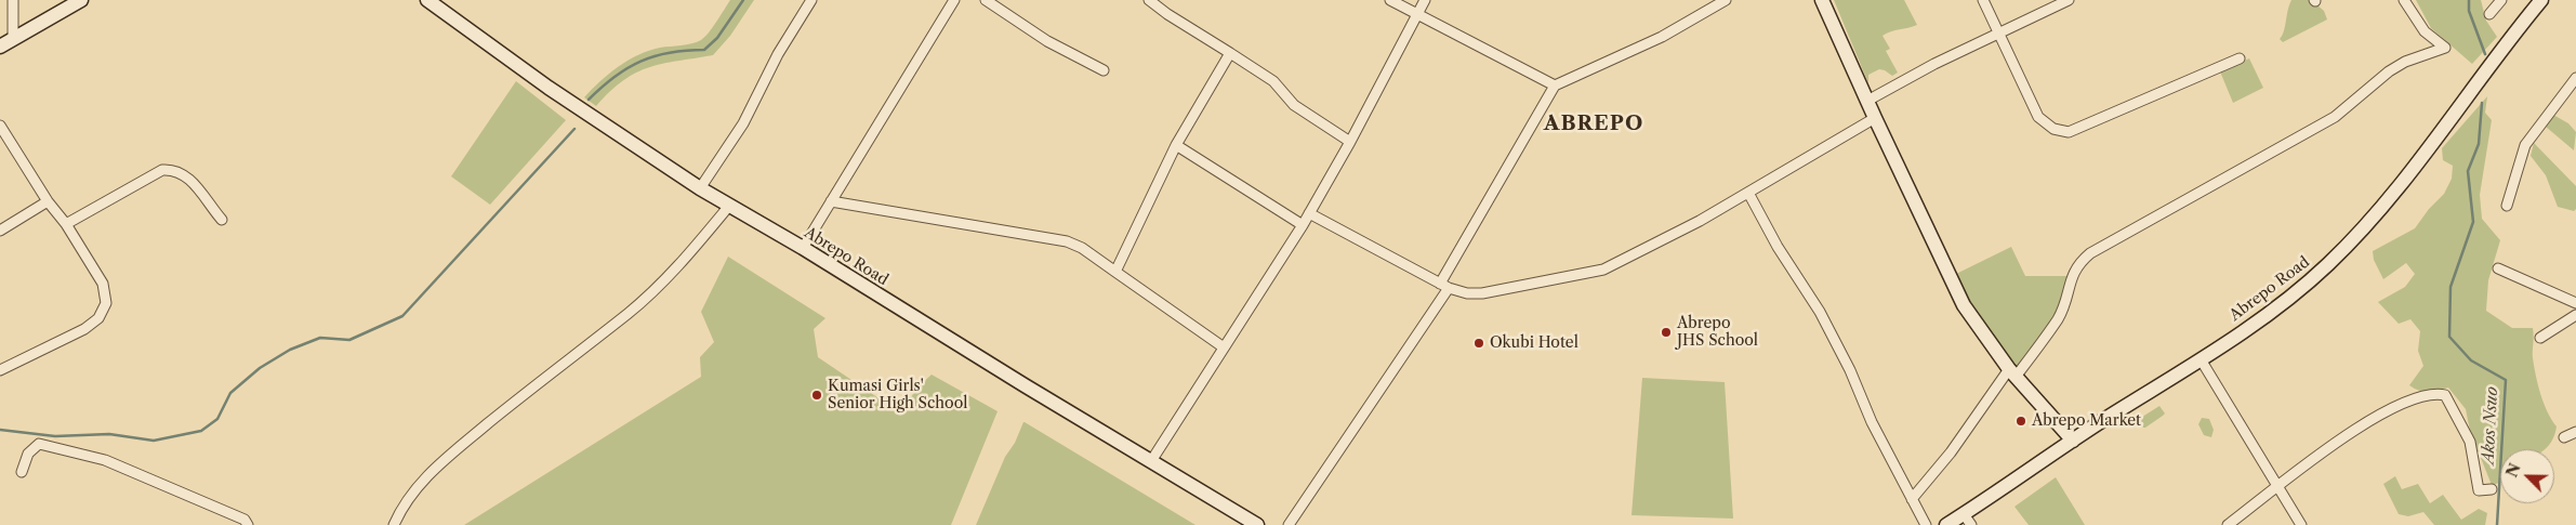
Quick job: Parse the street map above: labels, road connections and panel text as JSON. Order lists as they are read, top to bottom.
{
  "streets": {
    "main road": ["Abrepo Road"]
  },
  "districts": ["ABREPO"],
  "water": ["Akos Nsuo"],
  "places": [
    "Abrepo JHS School",
    "Okubi Hotel",
    "Kumasi Girls' Senior High School",
    "Abrepo Market"
  ],
  "north": "top left"
}
